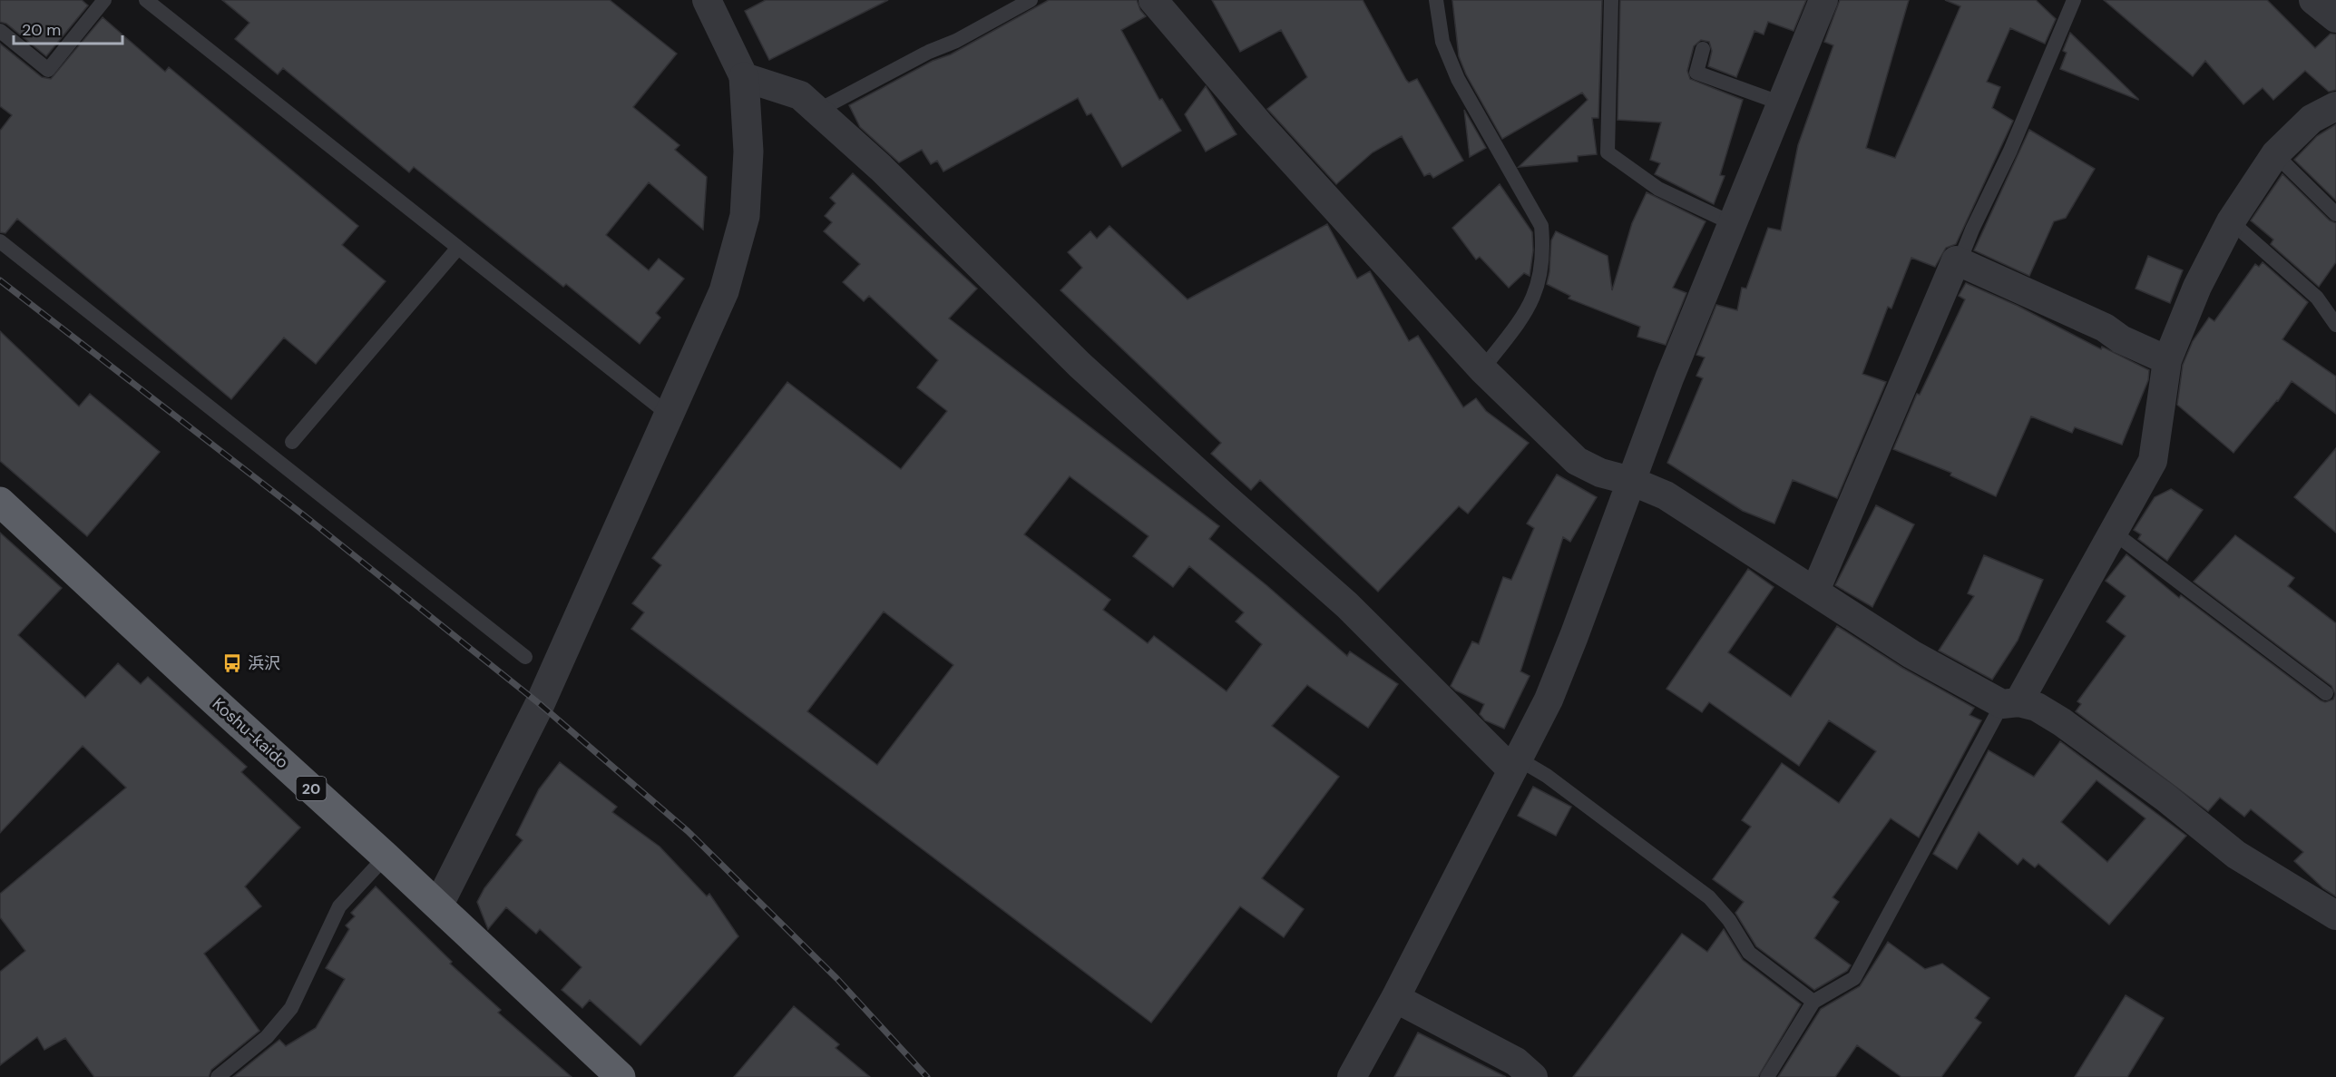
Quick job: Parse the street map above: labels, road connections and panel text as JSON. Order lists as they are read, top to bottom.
{
  "streets": {
    "highway": ["Koshu-kaido", "20"]
  },
  "places": {
    "bus stop": ["浜沢"]
  },
  "scale_bar": "20 m"
}
